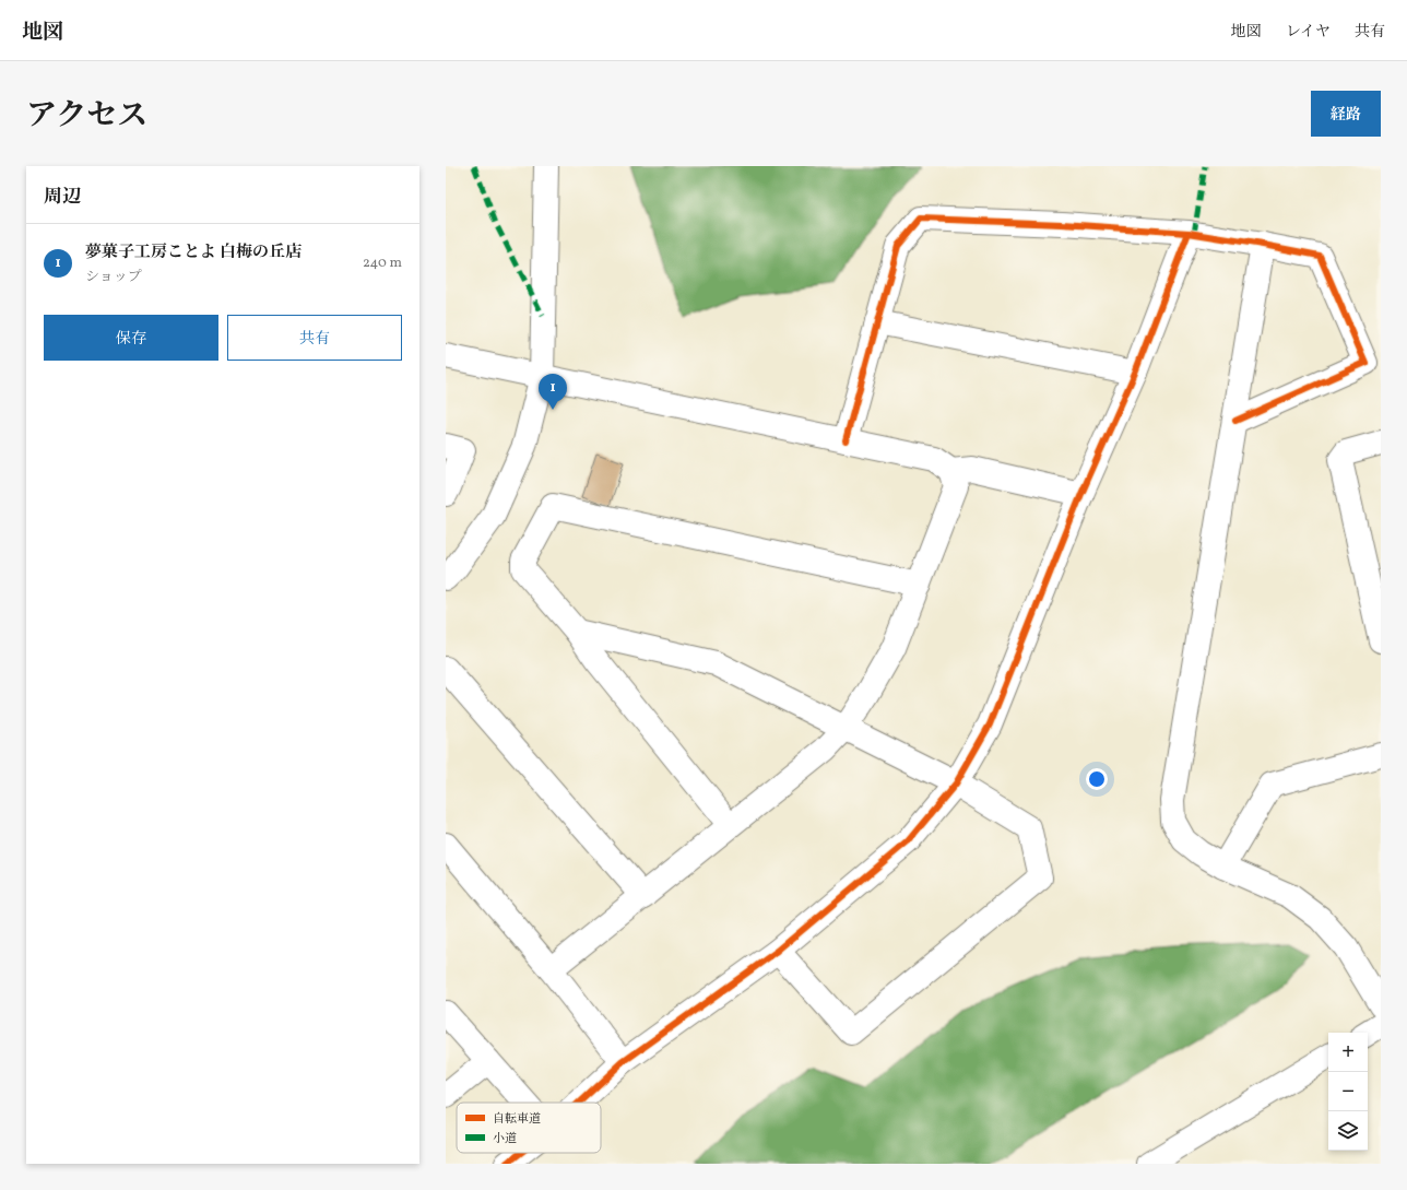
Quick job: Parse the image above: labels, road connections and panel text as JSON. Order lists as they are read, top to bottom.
{
  "legend": ["自転車道", "小道"],
  "page": {
    "header": "地図",
    "nav": ["地図", "レイヤ", "共有"],
    "title": "アクセス",
    "buttons": [
      "経路",
      ["保存", "共有"]
    ],
    "heading": "周辺",
    "list": [
      {
        "mark": "1",
        "name": "夢菓子工房ことよ 白梅の丘店",
        "note": "ショップ",
        "value": "240 m"
      }
    ],
    "pins": "1",
    "map_buttons": ["+", "−"]
  }
}
